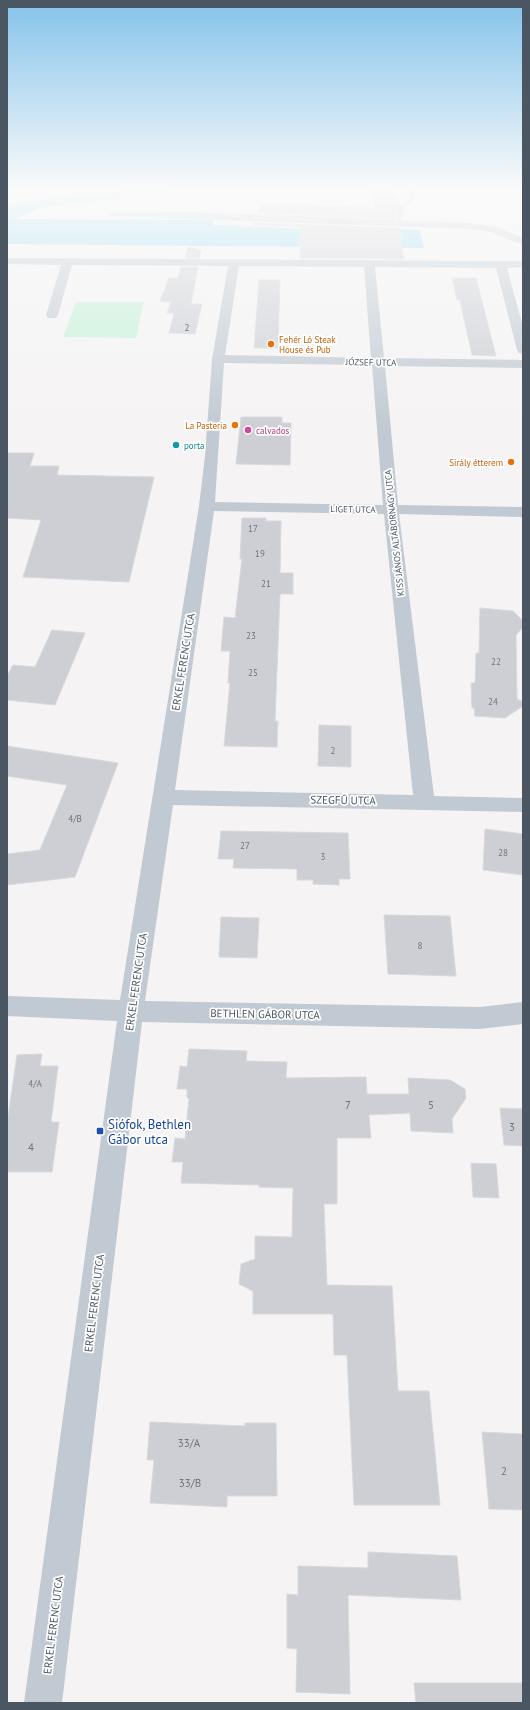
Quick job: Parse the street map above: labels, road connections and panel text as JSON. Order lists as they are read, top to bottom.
{
  "streets": {
    "street": [
      "JÓZSEF UTCA",
      "LIGET UTCA",
      "KISS JÁNOS ALTÁBORNAGY UTCA",
      "ERKEL FERENC UTCA",
      "SZEGFŰ UTCA",
      "BETHLEN GÁBOR UTCA"
    ]
  },
  "crossings": [
    ["JÓZSEF UTCA", "KISS JÁNOS ALTÁBORNAGY UTCA"],
    ["JÓZSEF UTCA", "ERKEL FERENC UTCA"],
    ["LIGET UTCA", "KISS JÁNOS ALTÁBORNAGY UTCA"],
    ["LIGET UTCA", "ERKEL FERENC UTCA"],
    ["KISS JÁNOS ALTÁBORNAGY UTCA", "SZEGFŰ UTCA"],
    ["ERKEL FERENC UTCA", "SZEGFŰ UTCA"],
    ["ERKEL FERENC UTCA", "BETHLEN GÁBOR UTCA"]
  ],
  "places": {
    "other": [
      "Fehér Ló Steak House és Pub",
      "La Pasteria",
      "calvados",
      "porta",
      "Sirály étterem"
    ],
    "transit": ["Siófok, Bethlen Gábor utca"]
  },
  "house_numbers": [
    "2",
    "17",
    "19",
    "21",
    "23",
    "22",
    "25",
    "24",
    "2",
    "4/B",
    "27",
    "28",
    "3",
    "8",
    "4/A",
    "7",
    "5",
    "3",
    "4",
    "33/A",
    "2",
    "33/B"
  ]
}
